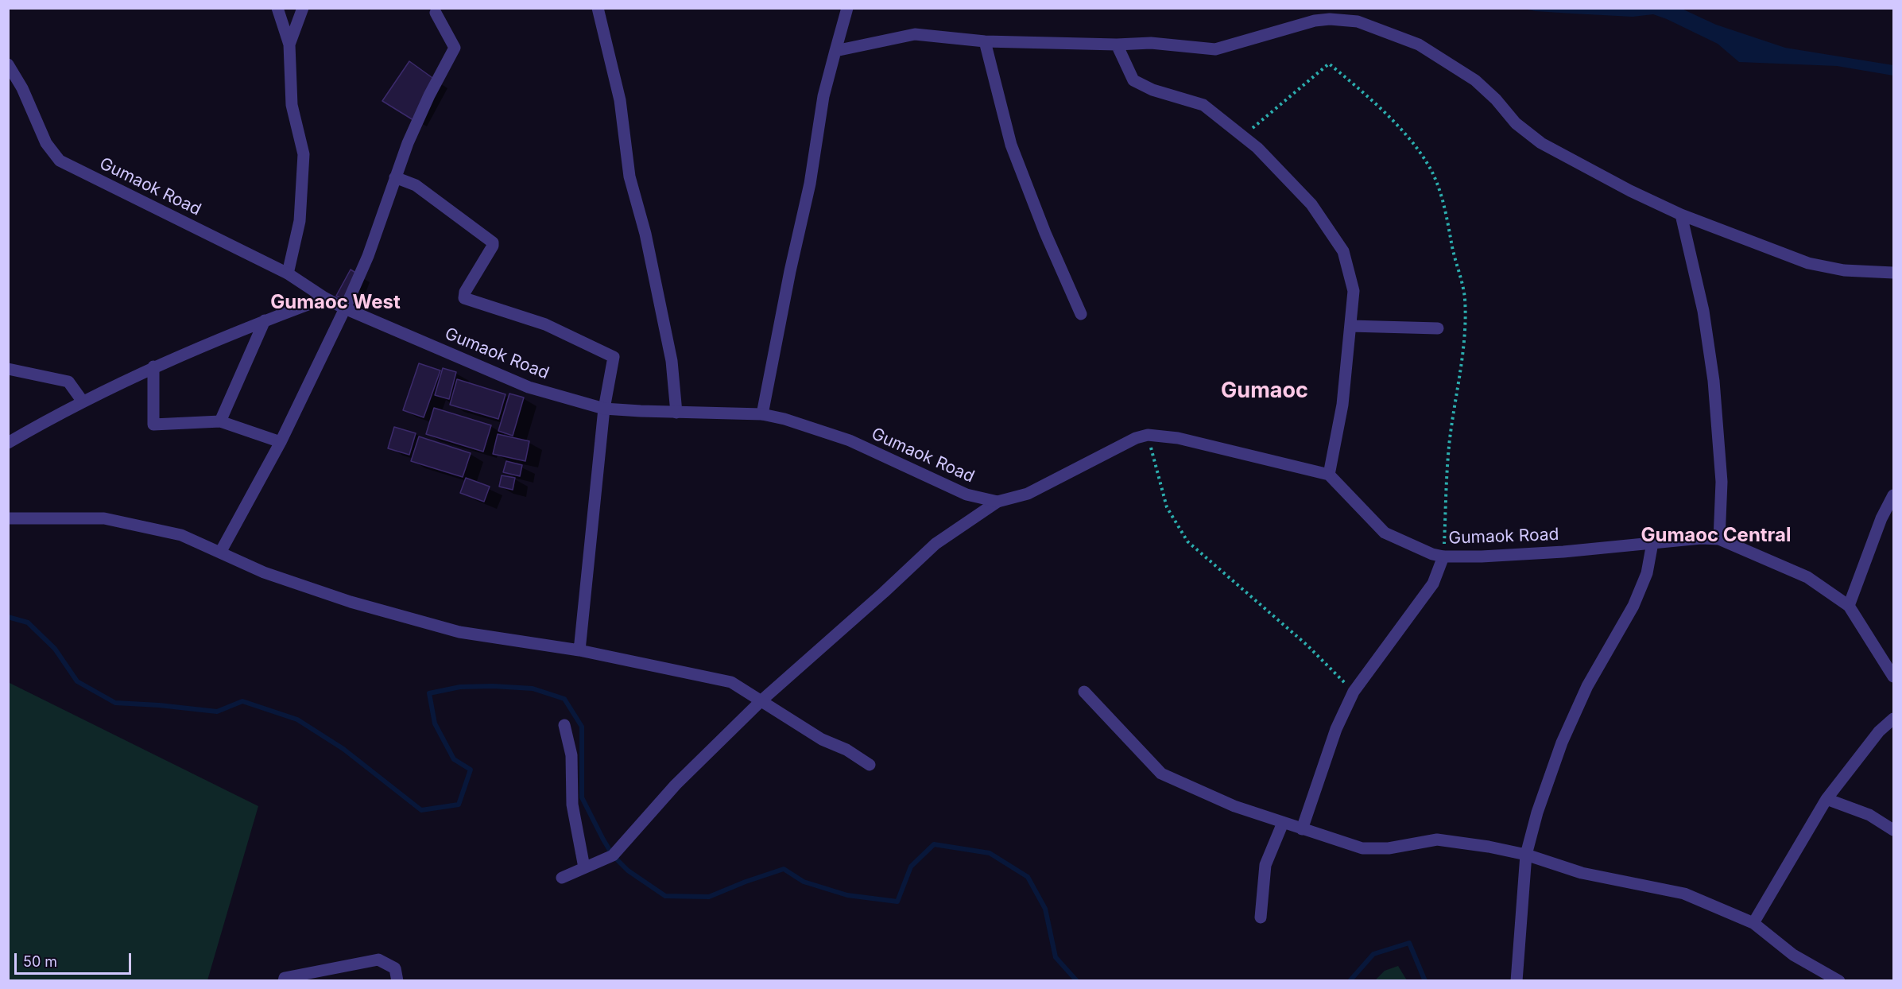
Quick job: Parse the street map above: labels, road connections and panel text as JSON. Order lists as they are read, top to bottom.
{
  "streets": {
    "street": ["Gumaok Road"]
  },
  "districts": ["Gumaoc West", "Gumaoc", "Gumaoc Central"],
  "scale_bar": "50 m"
}
